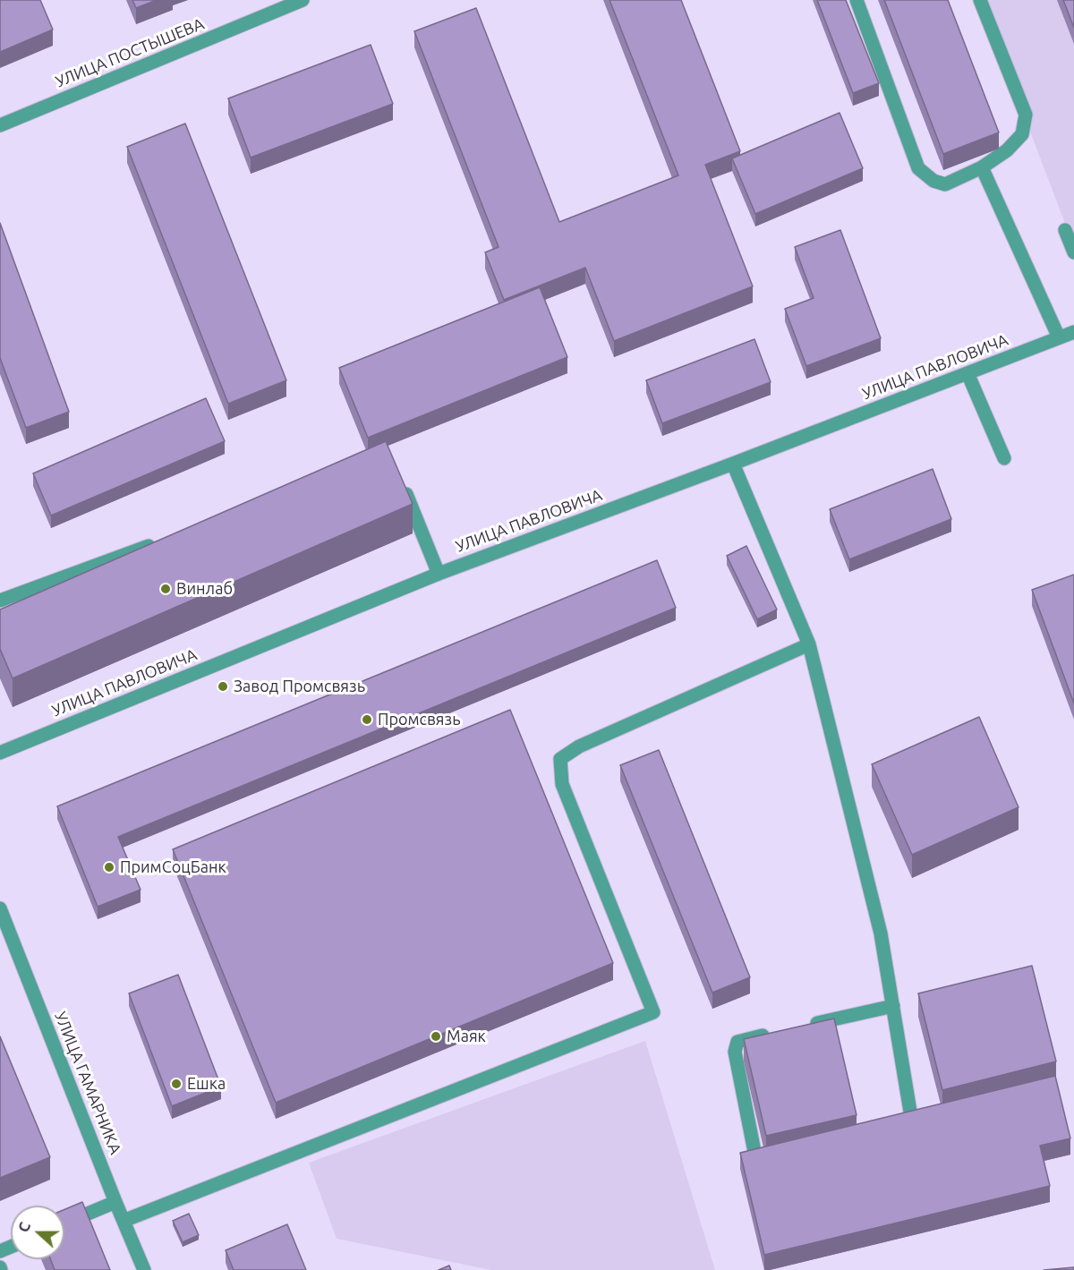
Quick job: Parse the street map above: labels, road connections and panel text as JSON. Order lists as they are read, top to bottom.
{
  "streets": {
    "street": ["УЛИЦА ПОСТЫШЕВА", "УЛИЦА ПАВЛОВИЧА", "УЛИЦА ГАМАРНИКА"]
  },
  "places": [
    "Винлаб",
    "Завод Промсвязь",
    "Промсвязь",
    "ПримСоцБанк",
    "Маяк",
    "Ешка"
  ],
  "north": "left"
}
